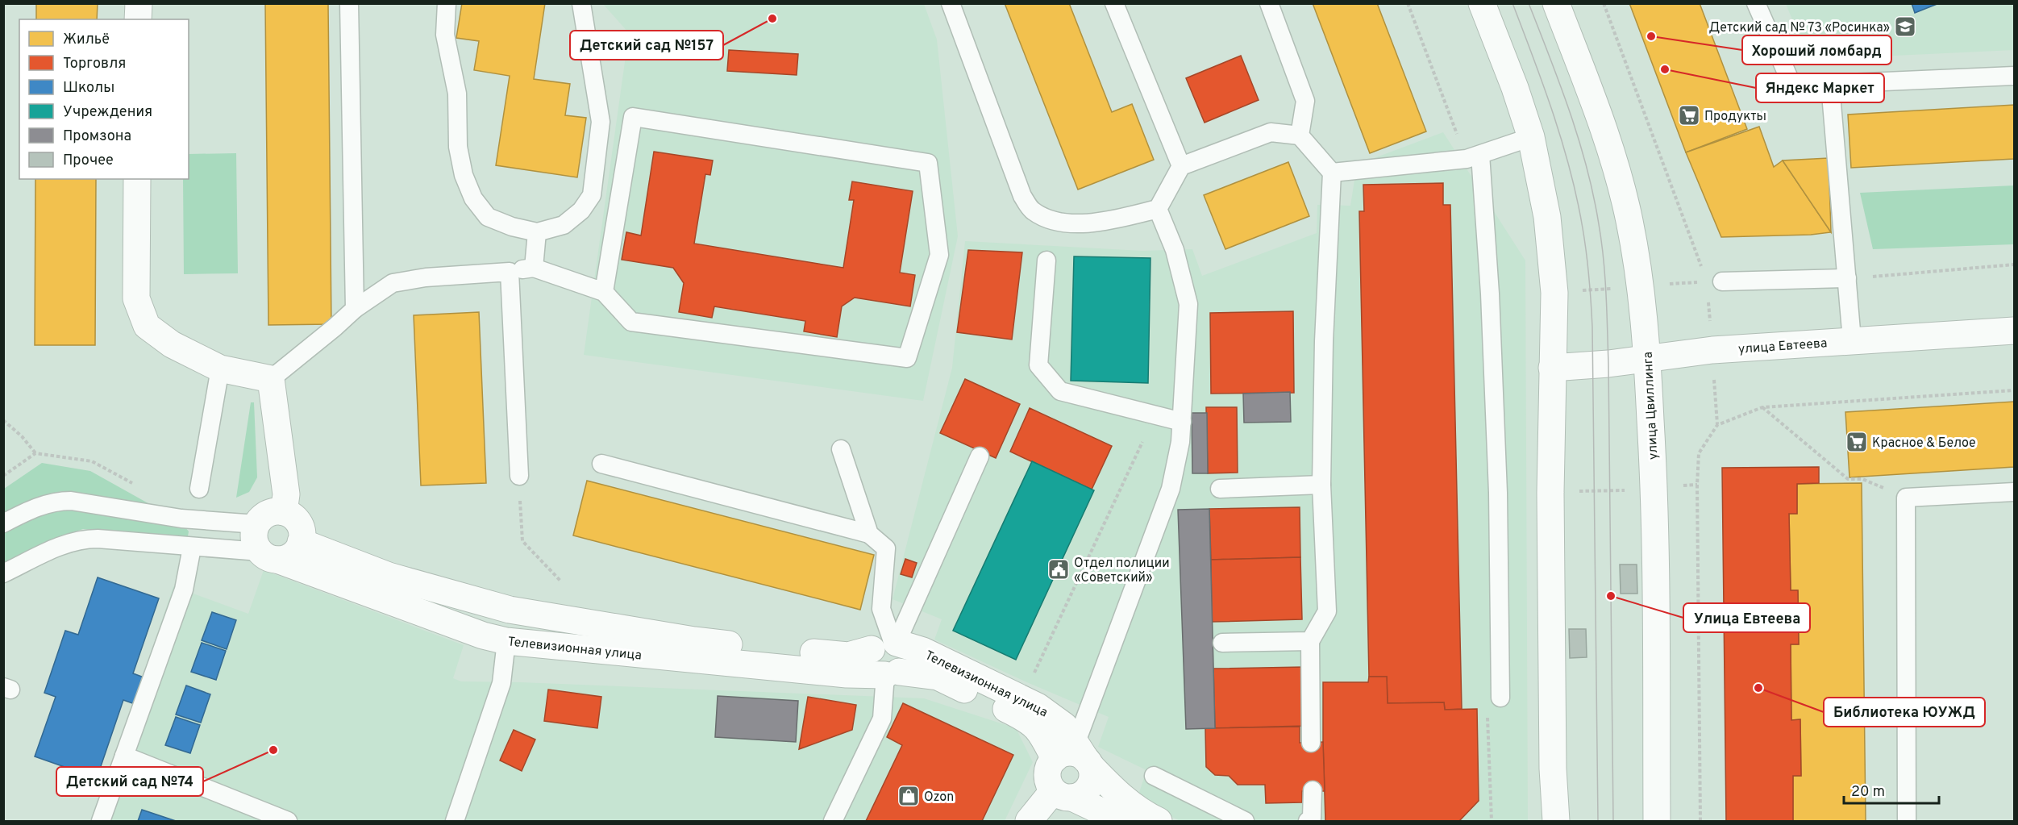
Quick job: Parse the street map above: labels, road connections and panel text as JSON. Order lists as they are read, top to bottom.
{
  "streets": {
    "street": ["улица Евтеева", "улица Цвиллинга", "Телевизионная улица"]
  },
  "crossings": [
    ["улица Евтеева", "улица Цвиллинга"]
  ],
  "places": {
    "other": [
      "Детский сад №157",
      "Хороший ломбард",
      "Яндекс Маркет",
      "Улица Евтеева",
      "Библиотека ЮУЖД",
      "Детский сад №74"
    ],
    "school or university": ["Детский сад № 73 «Росинка»"],
    "supermarket": ["Продукты", "Красное & Белое"],
    "public building": ["Отдел полиции «Советский»"],
    "shop": ["Ozon"]
  },
  "legend": [
    "Жильё",
    "Торговля",
    "Школы",
    "Учреждения",
    "Промзона",
    "Прочее"
  ],
  "scale_bar": "20 m"
}
